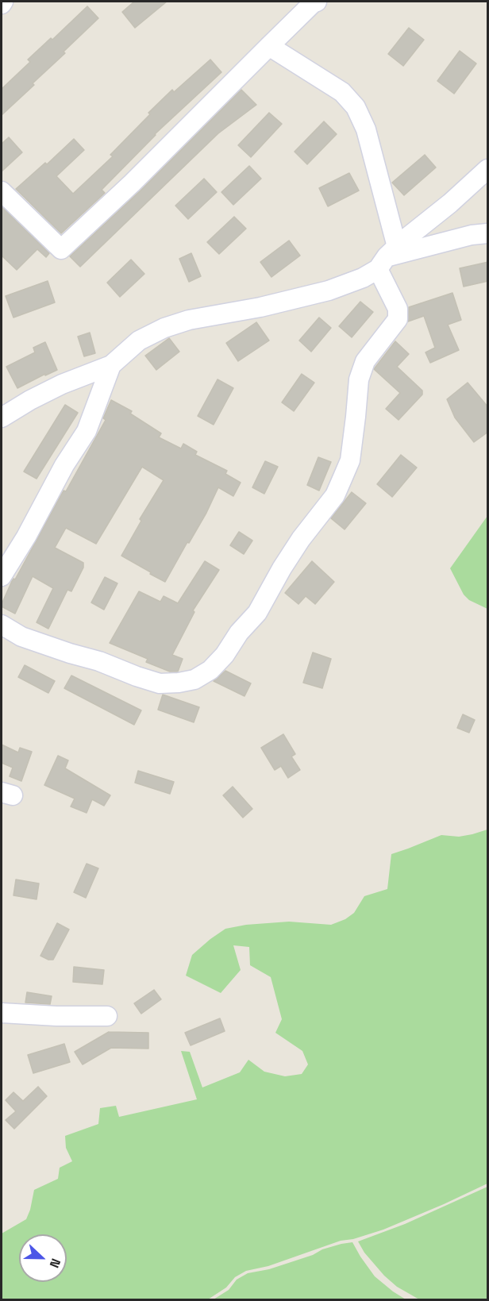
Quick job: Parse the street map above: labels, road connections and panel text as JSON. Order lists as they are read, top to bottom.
{
  "north": "right"
}
